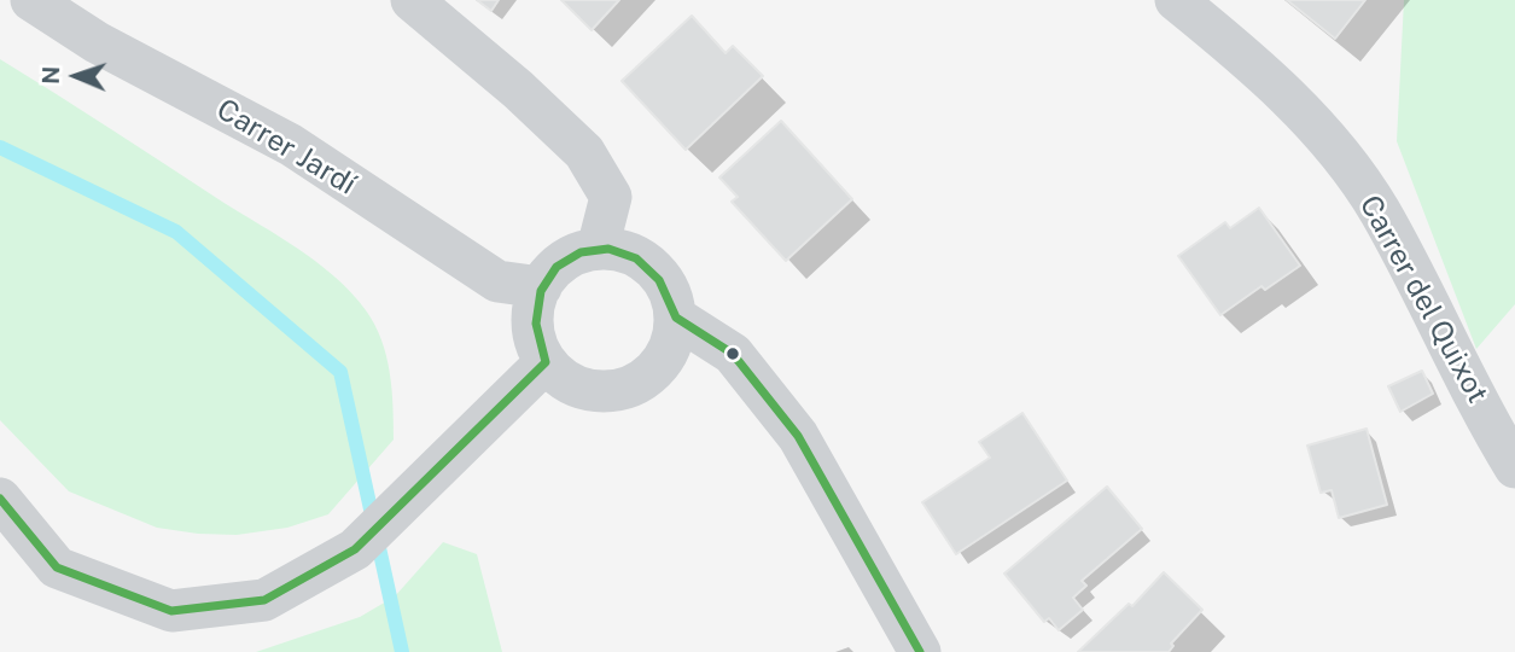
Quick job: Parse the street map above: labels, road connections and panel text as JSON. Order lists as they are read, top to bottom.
{
  "streets": {
    "street": ["Carrer Jardí", "Carrer del Quixot"]
  },
  "north": "left"
}
